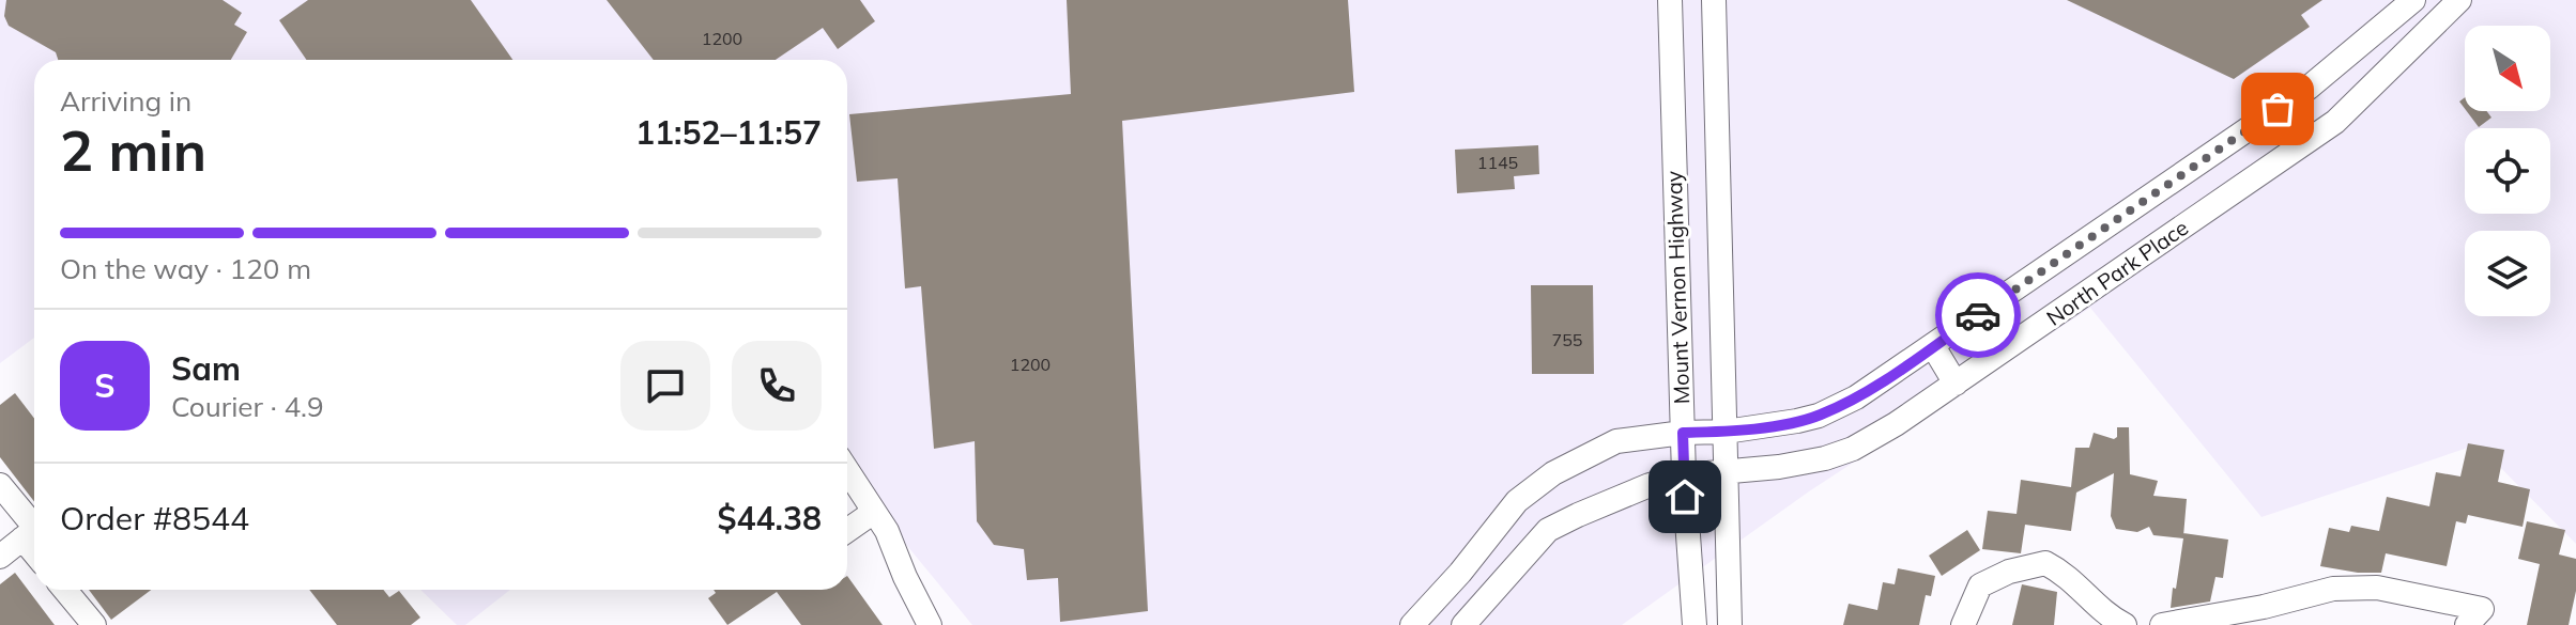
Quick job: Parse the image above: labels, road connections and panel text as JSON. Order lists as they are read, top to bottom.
{
  "streets": {
    "street": ["North Park Place", "Mount Vernon Highway"]
  },
  "crossings": [
    ["North Park Place", "Mount Vernon Highway"]
  ],
  "house_numbers": [
    "1200",
    "1145",
    "755",
    "1200"
  ],
  "north": "bottom right",
  "page": {
    "heading": ["2 min", "Arriving in", "11:52–11:57"],
    "panel": [
      "Sam",
      "Courier · 4.9",
      "Order #8544",
      "$44.38"
    ],
    "bar": "On the way · 120 m",
    "round": "S"
  }
}
